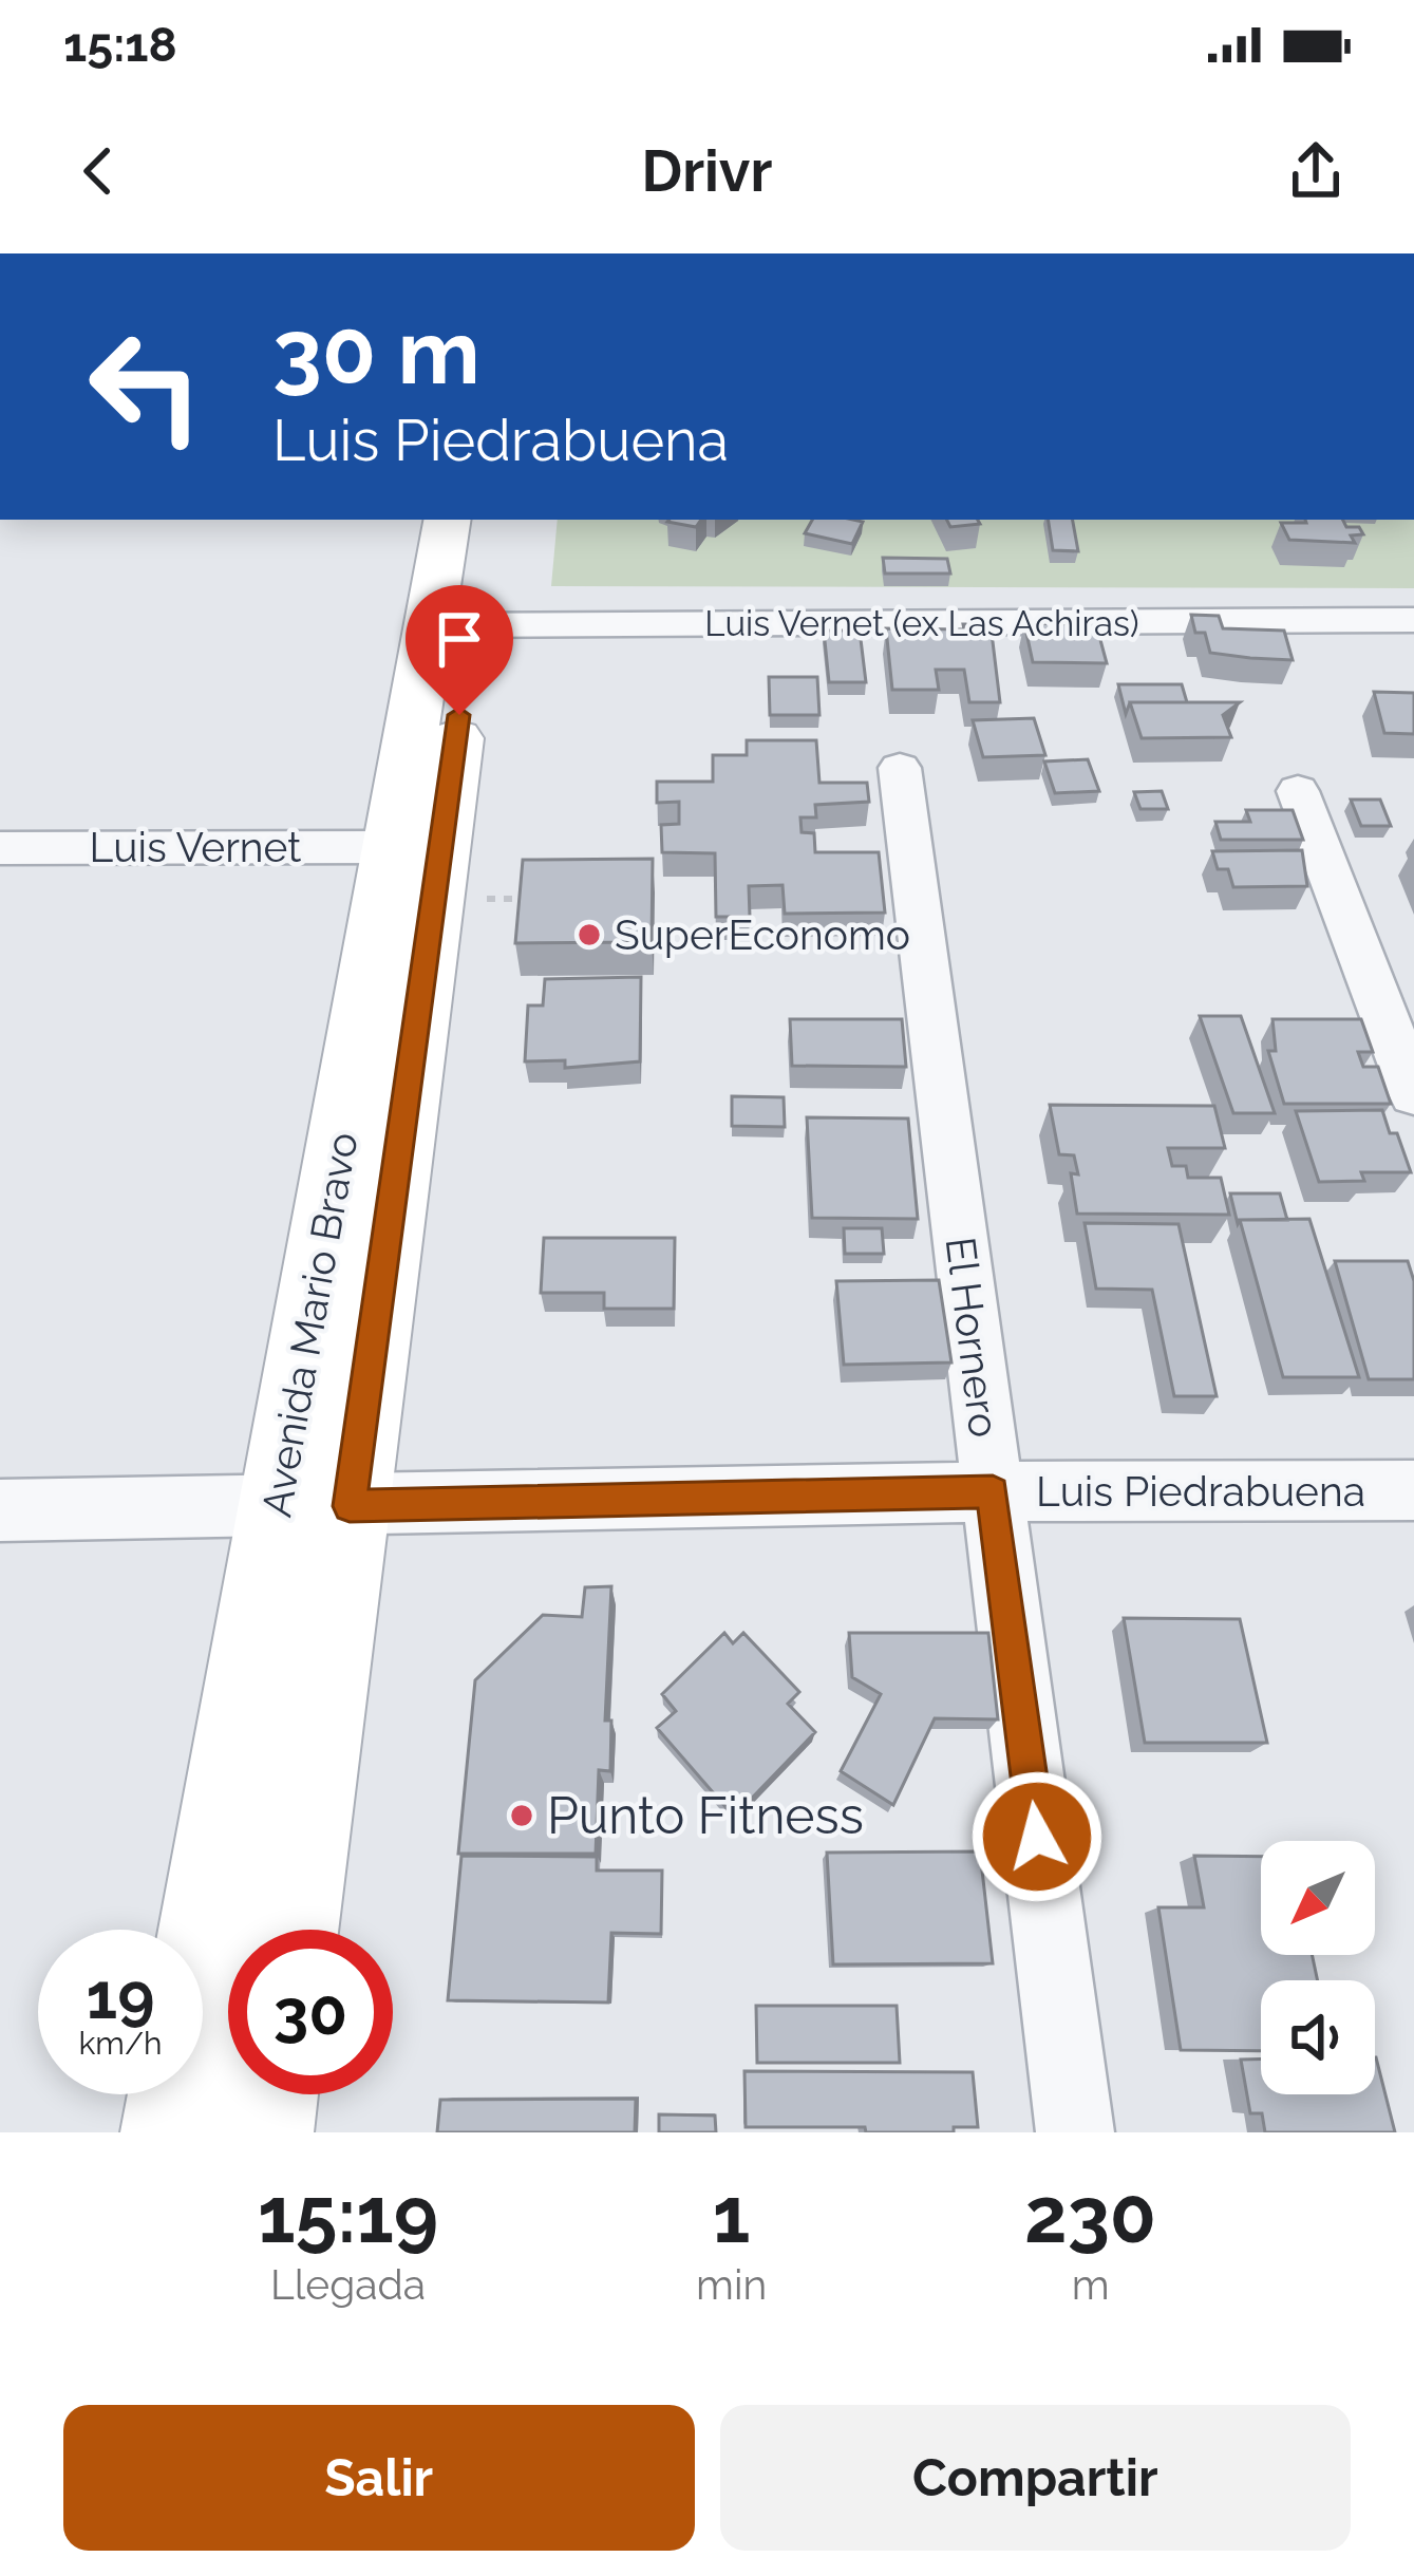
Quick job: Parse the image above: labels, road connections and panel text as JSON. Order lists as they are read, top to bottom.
{
  "streets": {
    "main road": ["Avenida Mario Bravo"],
    "street": [
      "Luis Vernet (ex Las Achiras)",
      "Luis Vernet",
      "El Hornero",
      "Luis Piedrabuena"
    ]
  },
  "crossings": [
    ["Luis Vernet (ex Las Achiras)", "Avenida Mario Bravo"],
    ["Luis Vernet", "Avenida Mario Bravo"],
    ["Avenida Mario Bravo", "Luis Piedrabuena"],
    ["El Hornero", "Luis Piedrabuena"]
  ],
  "places": ["SuperEconomo", "Punto Fitness"],
  "north": "bottom left",
  "page": {
    "status": "15:18",
    "header": "Drivr",
    "turn": ["30 m", "Luis Piedrabuena"],
    "speed": "19 km/h",
    "limit": "30",
    "eta": [
      "15:19",
      "Llegada",
      "1",
      "min",
      "230",
      "m"
    ],
    "buttons": ["Salir", "Compartir"]
  }
}
